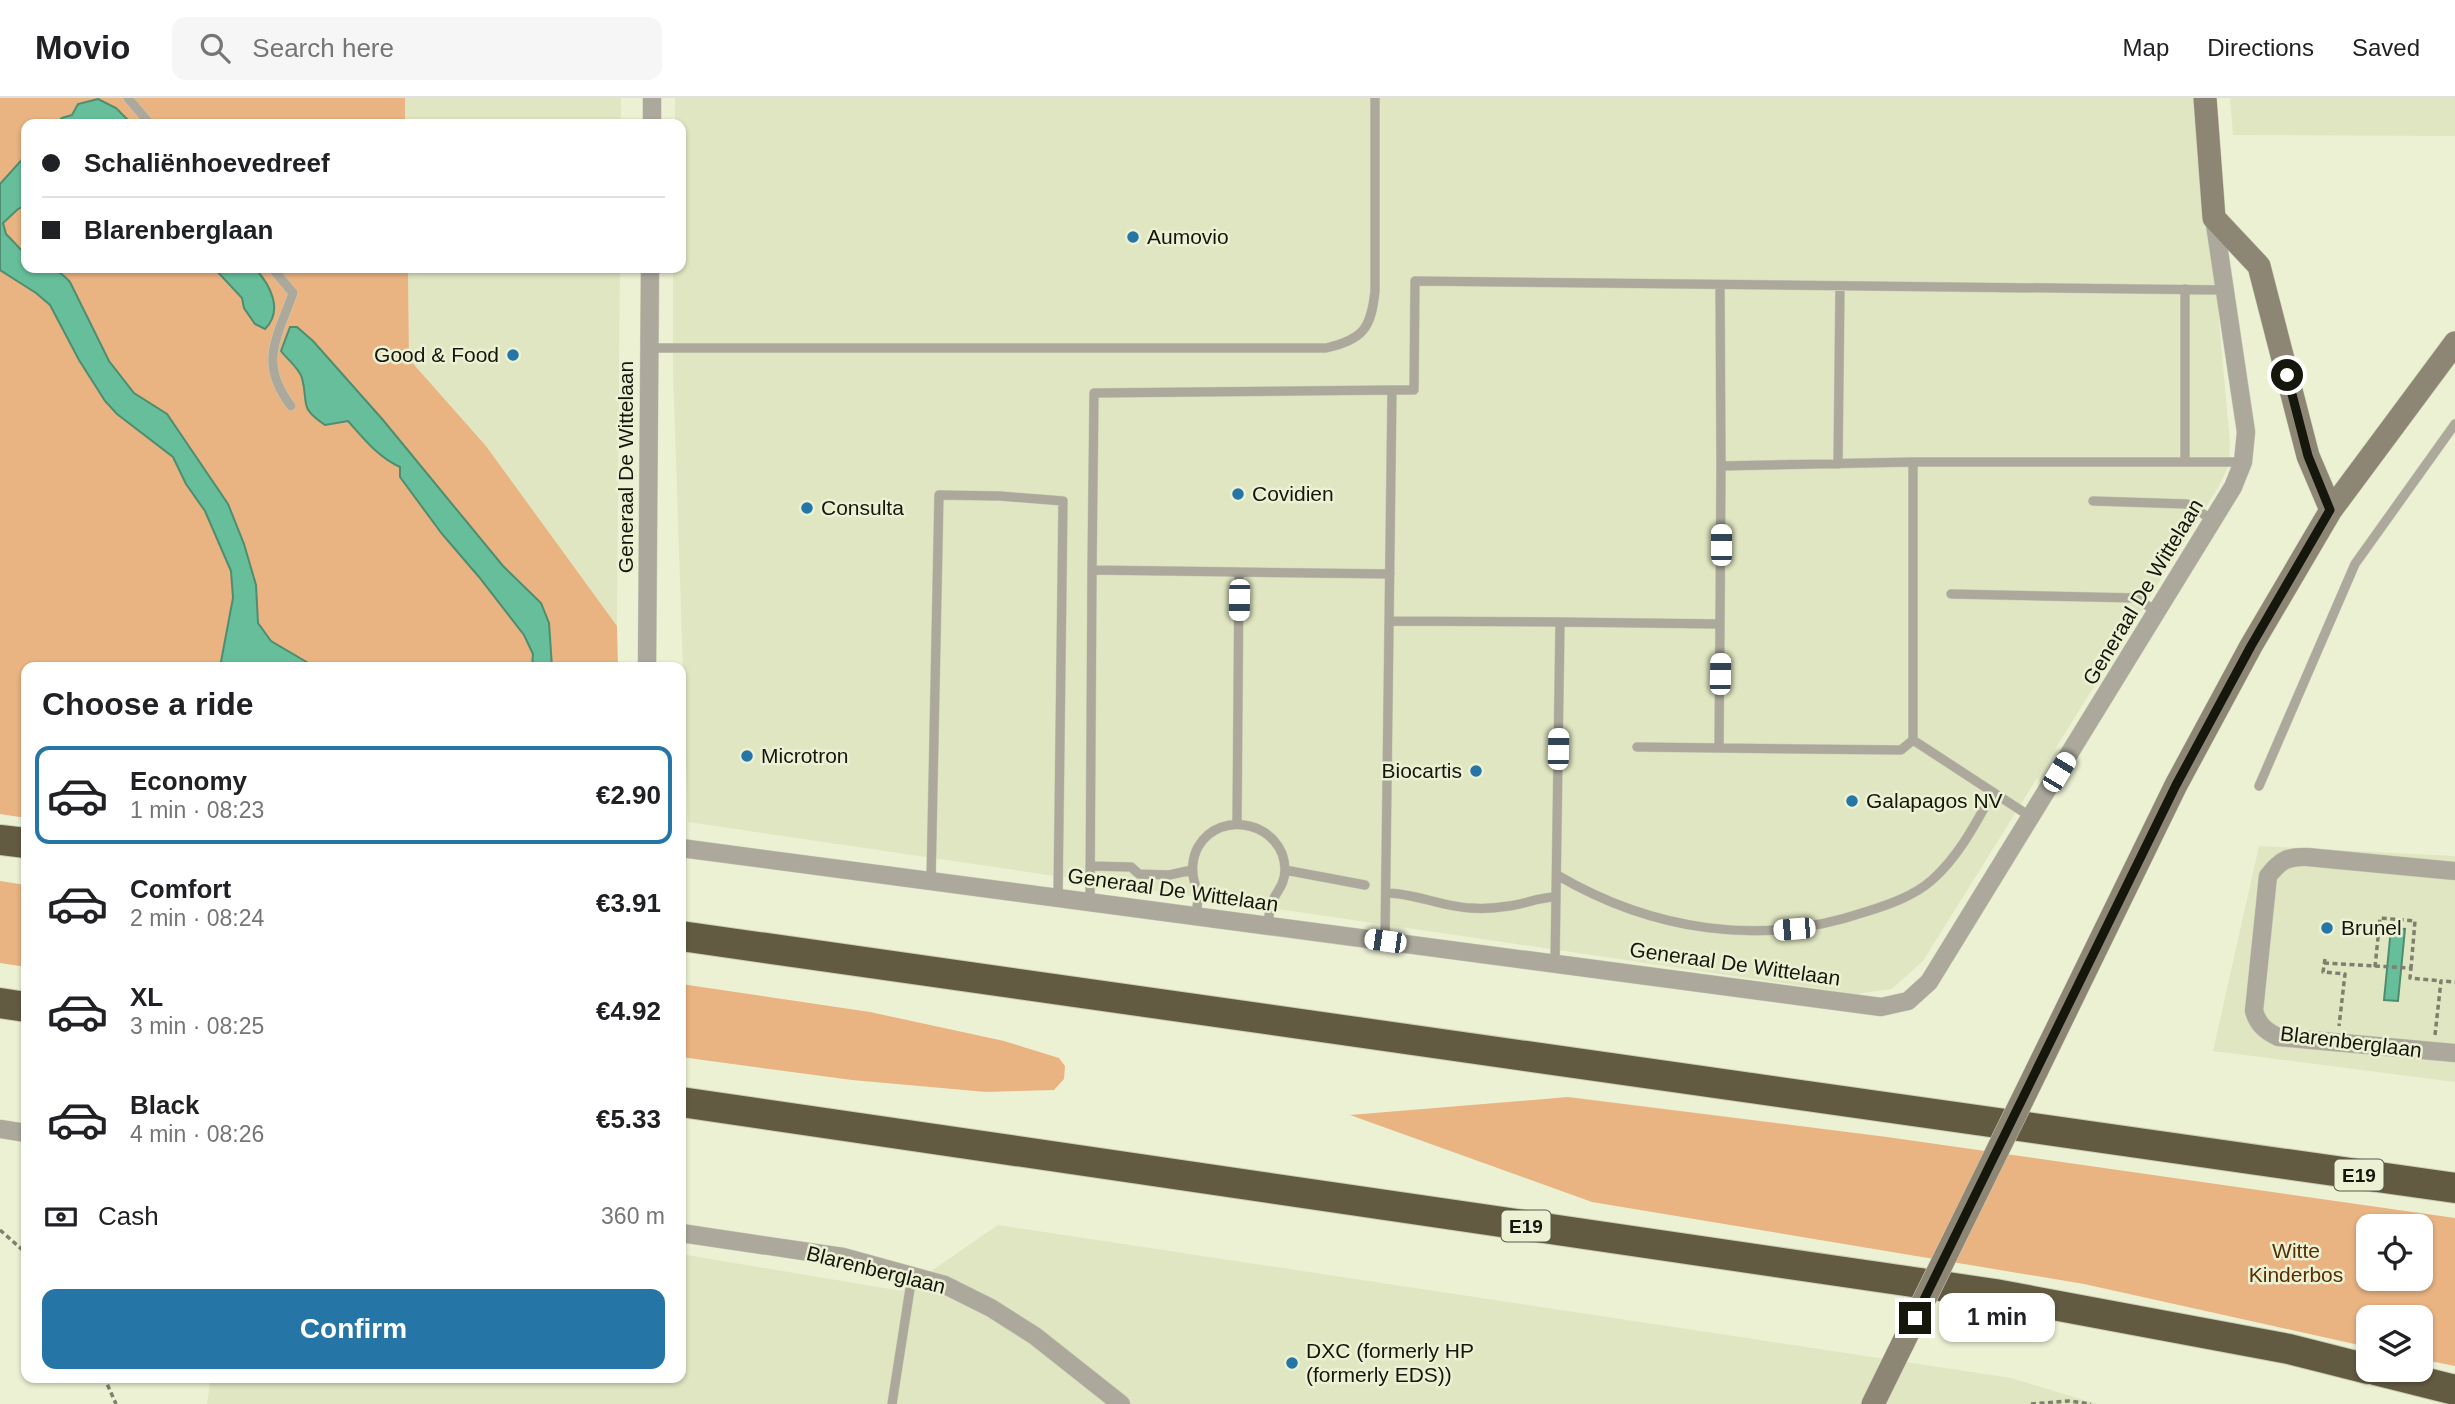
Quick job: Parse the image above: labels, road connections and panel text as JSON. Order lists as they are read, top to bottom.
{
  "streets": {
    "highway": ["E19"],
    "street": ["Generaal De Wittelaan", "Blarenberglaan"]
  },
  "parks": ["Witte Kinderbos"],
  "places": [
    "Aumovio",
    "Good & Food",
    "Covidien",
    "Consulta",
    "Microtron",
    "Biocartis",
    "Galapagos NV",
    "Brunel",
    "DXC (formerly HP (formerly EDS))"
  ],
  "page": {
    "header": "Movio",
    "search": "Search here",
    "nav": ["Map", "Directions", "Saved"],
    "banner": ["Schaliënhoevedreef", "Blarenberglaan"],
    "heading": "Choose a ride",
    "list": [
      {
        "name": "Economy",
        "note": "1 min · 08:23",
        "value": "€2.90"
      },
      {
        "name": "Comfort",
        "note": "2 min · 08:24",
        "value": "€3.91"
      },
      {
        "name": "XL",
        "note": "3 min · 08:25",
        "value": "€4.92"
      },
      {
        "name": "Black",
        "note": "4 min · 08:26",
        "value": "€5.33"
      }
    ],
    "pay": ["Cash", "360 m"],
    "buttons": "Confirm",
    "bubble": "1 min"
  }
}
